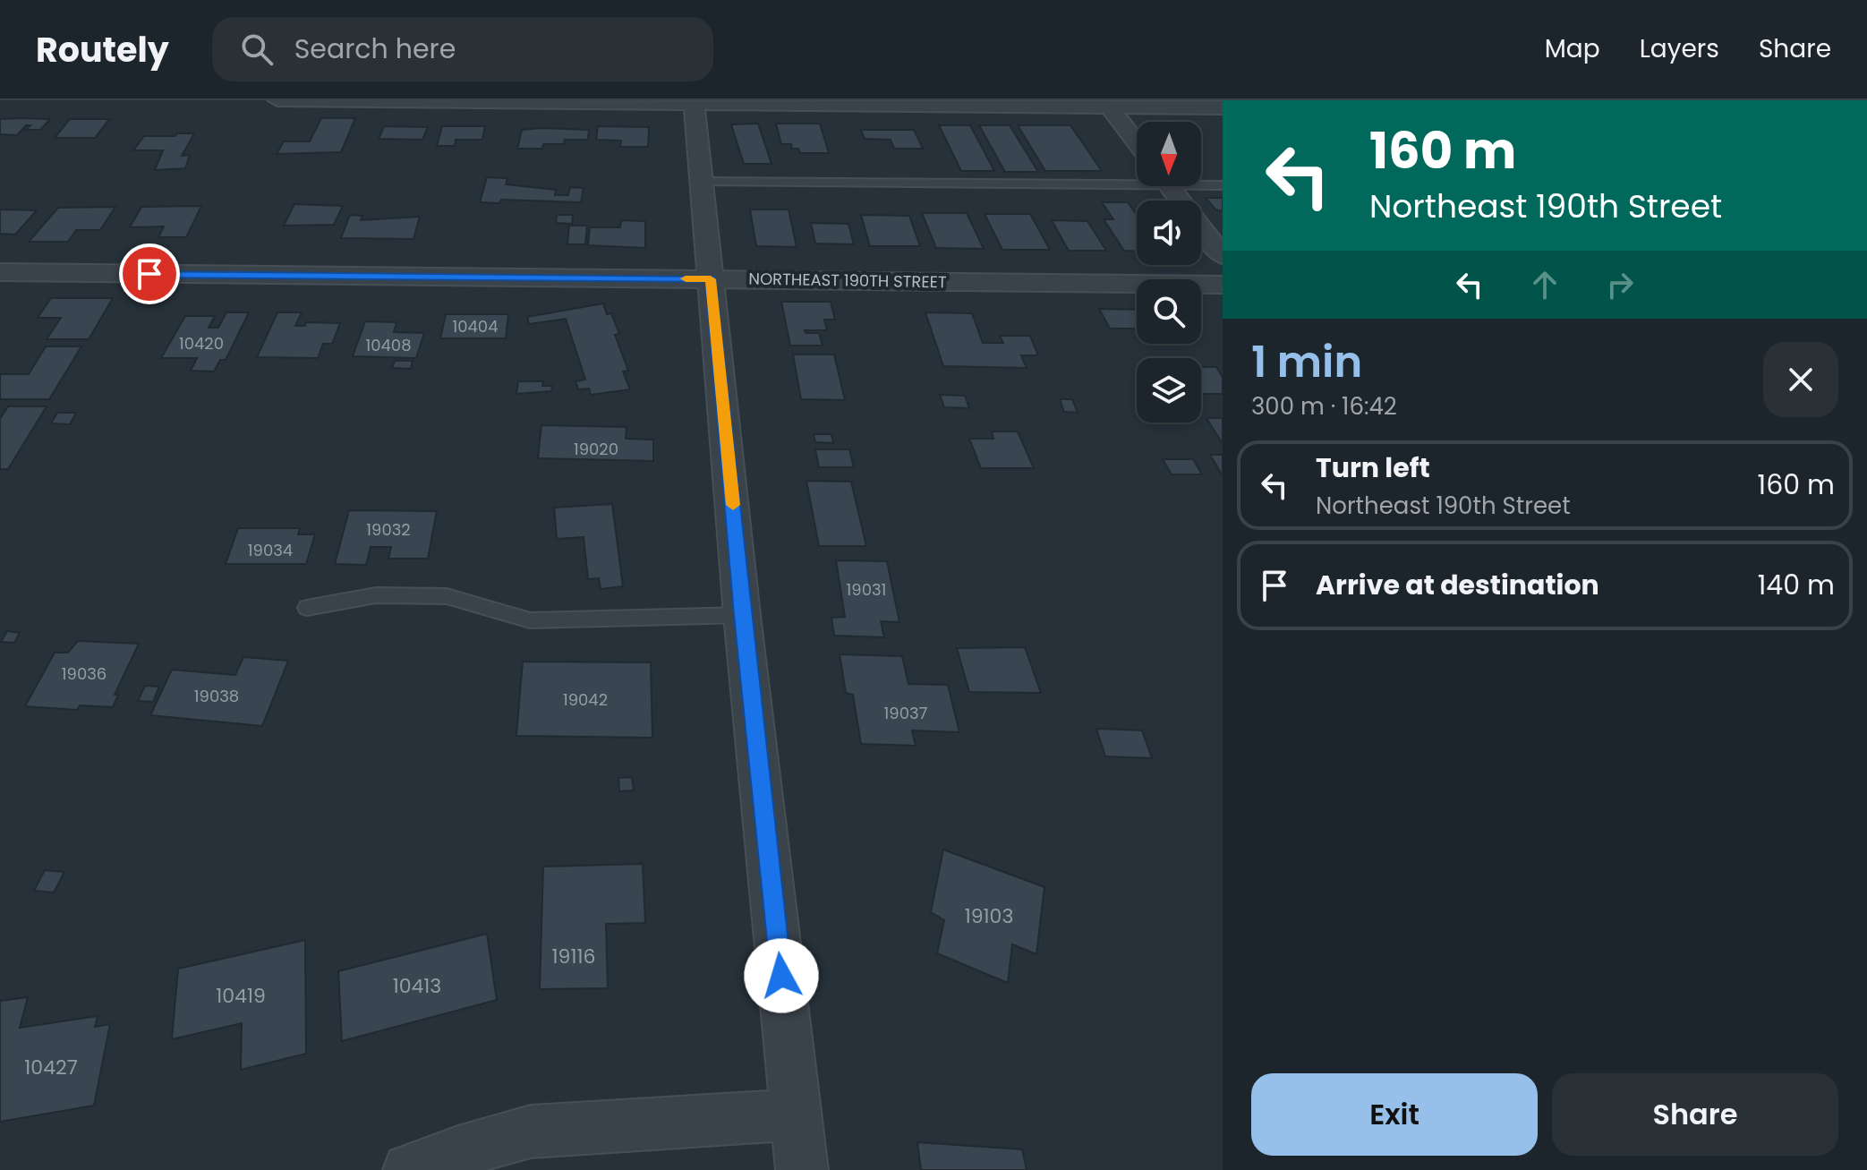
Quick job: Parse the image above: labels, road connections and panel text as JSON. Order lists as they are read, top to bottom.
{
  "streets": {
    "street": ["NORTHEAST 190TH STREET"]
  },
  "house_numbers": [
    "10404",
    "10420",
    "10408",
    "19020",
    "19032",
    "19034",
    "19031",
    "19036",
    "19038",
    "19042",
    "19037",
    "19103",
    "19116",
    "10413",
    "10419",
    "10427"
  ],
  "north": "bottom",
  "page": {
    "header": "Routely",
    "search": "Search here",
    "nav": ["Map", "Layers", "Share"],
    "turn": ["160 m", "Northeast 190th Street"],
    "heading": ["1 min", "300 m · 16:42"],
    "list": [
      {
        "name": "Turn left",
        "note": "Northeast 190th Street",
        "value": "160 m"
      },
      {
        "name": "Arrive at destination",
        "value": "140 m"
      }
    ],
    "buttons": ["Exit", "Share"]
  }
}
